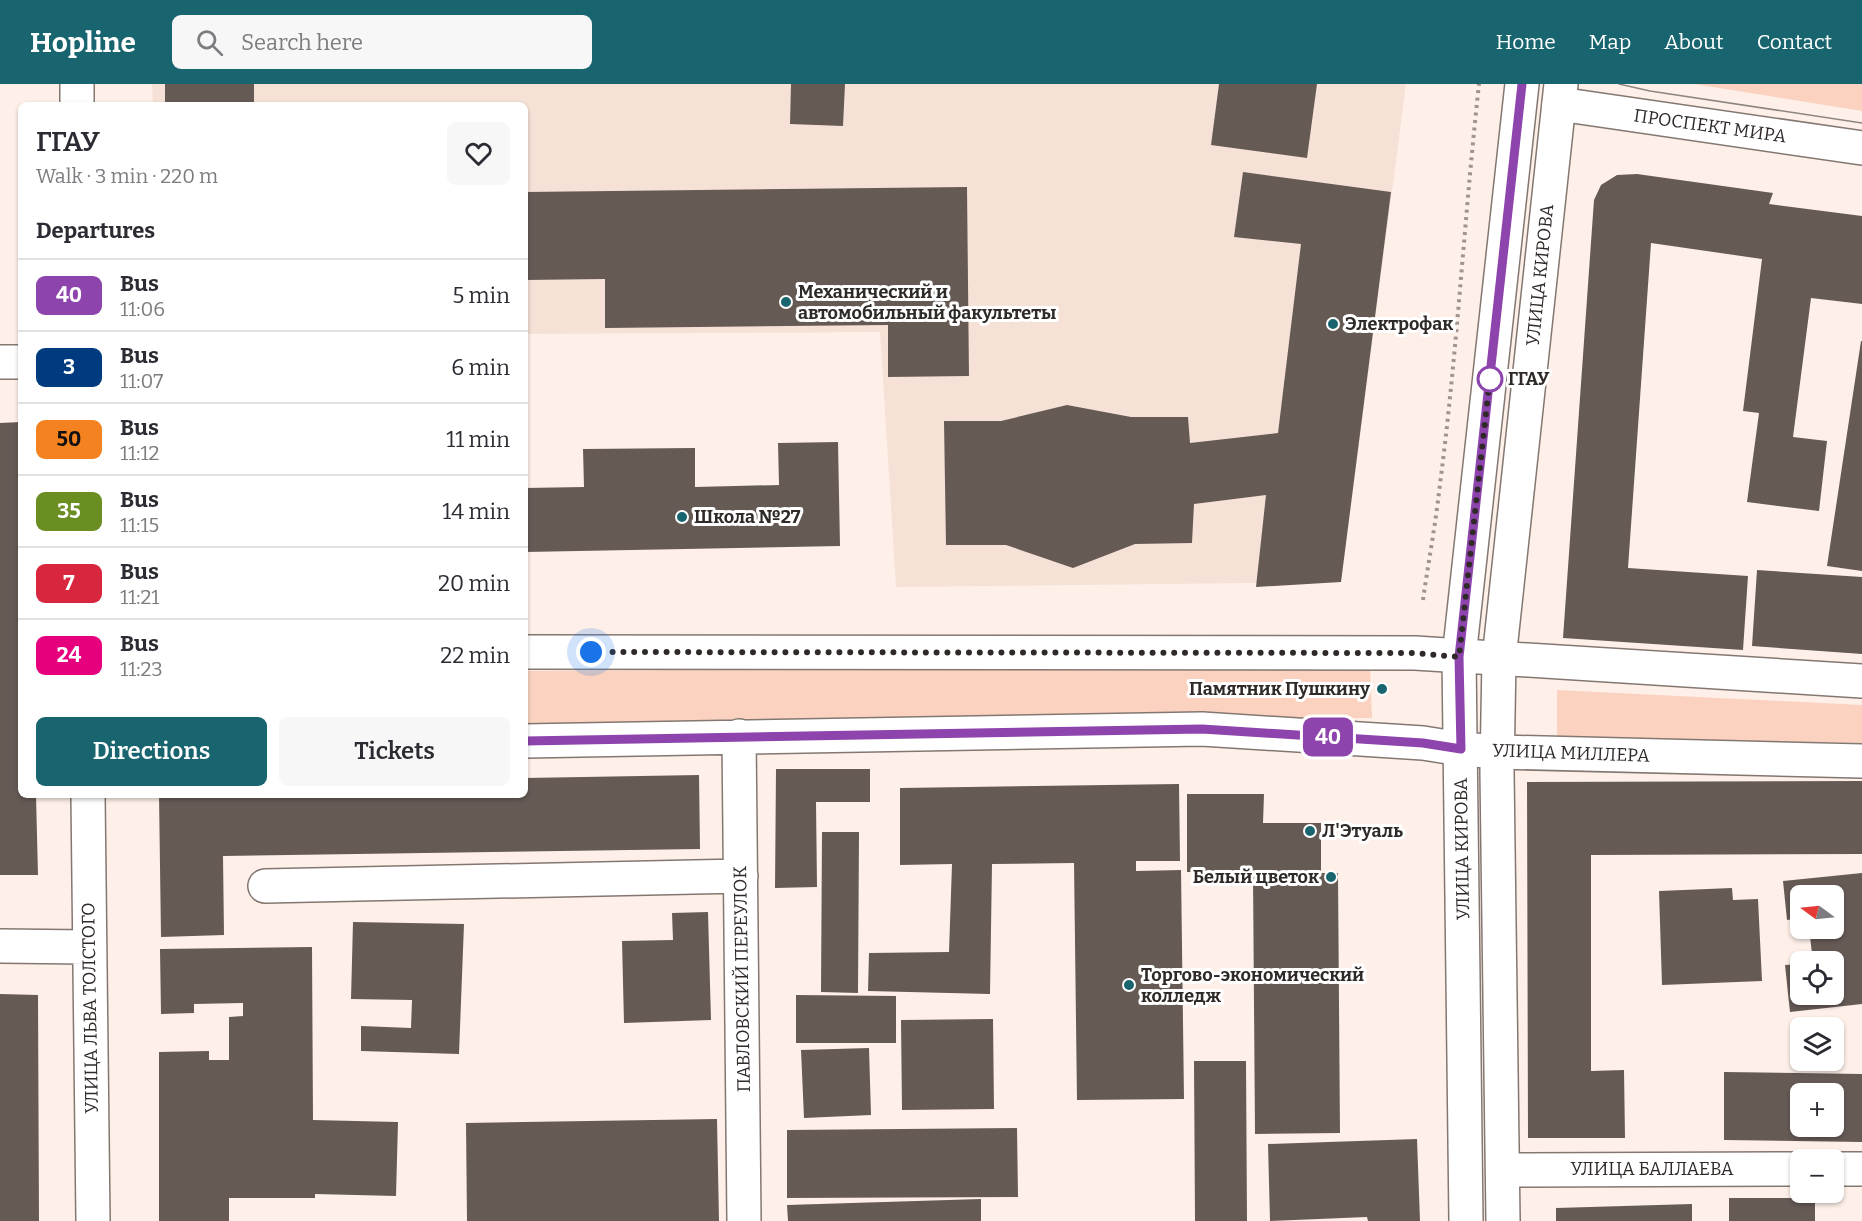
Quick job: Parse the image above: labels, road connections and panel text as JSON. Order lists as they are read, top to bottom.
{
  "streets": {
    "street": [
      "ПРОСПЕКТ МИРА",
      "УЛИЦА КИРОВА",
      "УЛИЦА МИЛЛЕРА",
      "ПАВЛОВСКИЙ ПЕРЕУЛОК",
      "УЛИЦА ЛЬВА ТОЛСТОГО",
      "УЛИЦА БАЛЛАЕВА"
    ]
  },
  "crossings": [
    ["ПРОСПЕКТ МИРА", "УЛИЦА КИРОВА"],
    ["УЛИЦА КИРОВА", "УЛИЦА МИЛЛЕРА"],
    ["УЛИЦА КИРОВА", "УЛИЦА БАЛЛАЕВА"],
    ["УЛИЦА МИЛЛЕРА", "ПАВЛОВСКИЙ ПЕРЕУЛОК"]
  ],
  "places": [
    "Механический и автомобильный факультеты",
    "Электрофак",
    "ГГАУ",
    "Школа №27",
    "Памятник Пушкину",
    "Л'Этуаль",
    "Белый цветок",
    "Торгово-экономический колледж"
  ],
  "lines": ["bus line 40"],
  "north": "left",
  "page": {
    "header": "Hopline",
    "search": "Search here",
    "nav": [
      "Home",
      "Map",
      "About",
      "Contact"
    ],
    "on_map": "40",
    "heading": [
      ["ГГАУ", "Walk · 3 min · 220 m"],
      "Departures"
    ],
    "list": [
      {
        "mark": "40",
        "name": "Bus",
        "note": "11:06",
        "value": "5 min"
      },
      {
        "mark": "3",
        "name": "Bus",
        "note": "11:07",
        "value": "6 min"
      },
      {
        "mark": "50",
        "name": "Bus",
        "note": "11:12",
        "value": "11 min"
      },
      {
        "mark": "35",
        "name": "Bus",
        "note": "11:15",
        "value": "14 min"
      },
      {
        "mark": "7",
        "name": "Bus",
        "note": "11:21",
        "value": "20 min"
      },
      {
        "mark": "24",
        "name": "Bus",
        "note": "11:23",
        "value": "22 min"
      }
    ],
    "buttons": ["Directions", "Tickets"],
    "map_buttons": ["+", "−"]
  }
}
